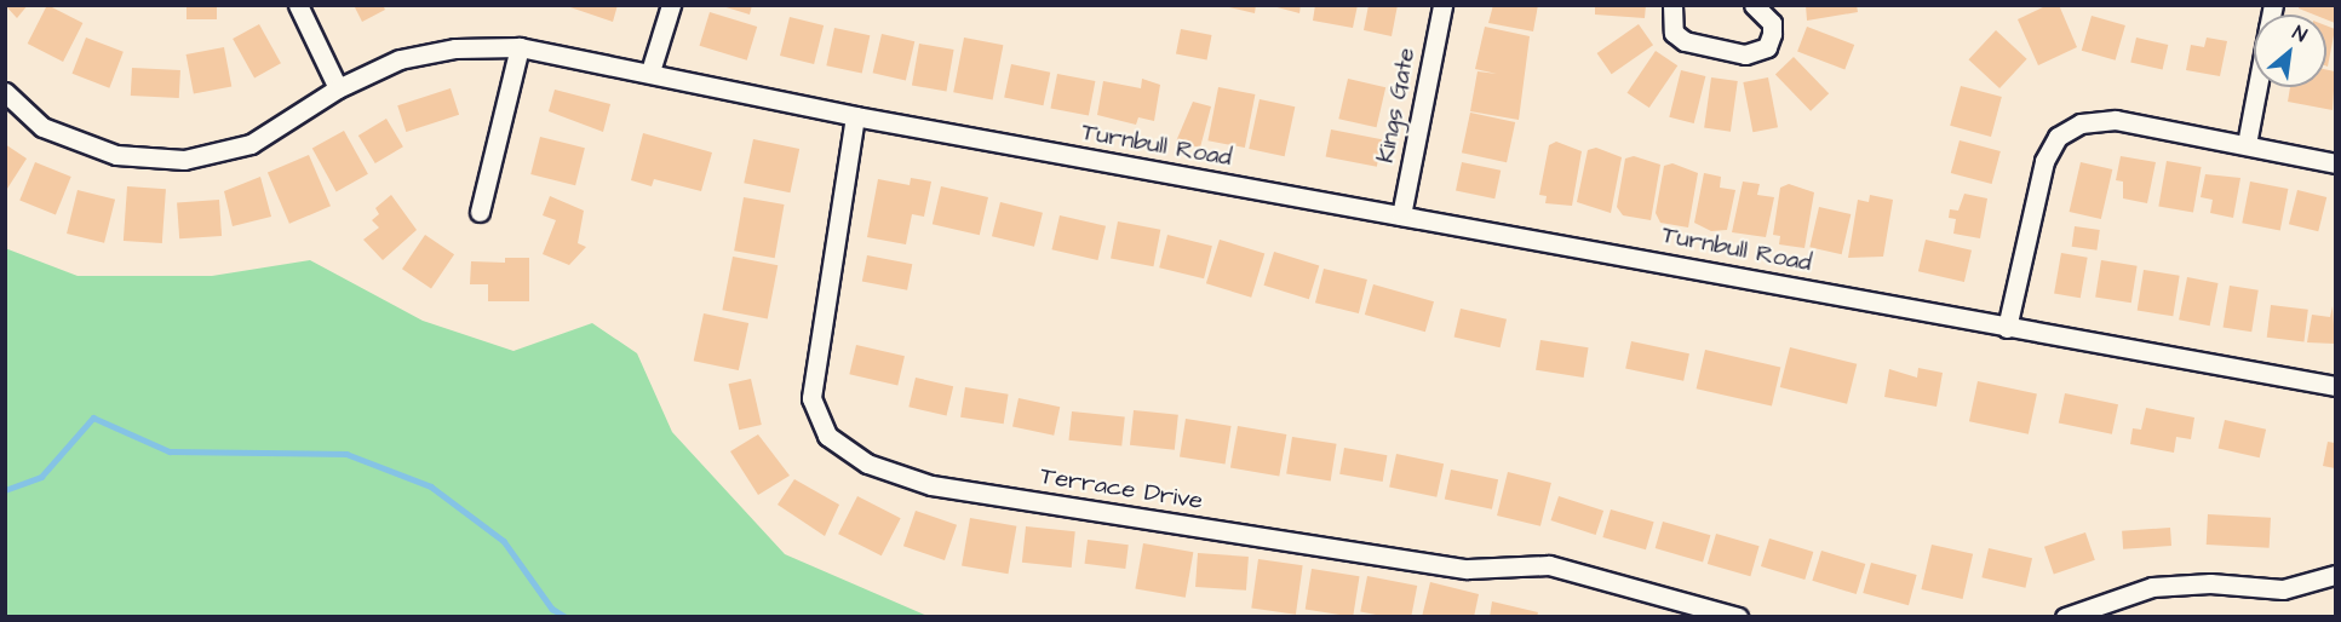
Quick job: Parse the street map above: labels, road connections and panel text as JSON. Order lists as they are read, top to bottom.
{
  "streets": {
    "street": ["Kings Gate", "Turnbull Road", "Terrace Drive"]
  },
  "crossings": [
    ["Kings Gate", "Turnbull Road"],
    ["Turnbull Road", "Terrace Drive"]
  ],
  "north": "top right"
}
